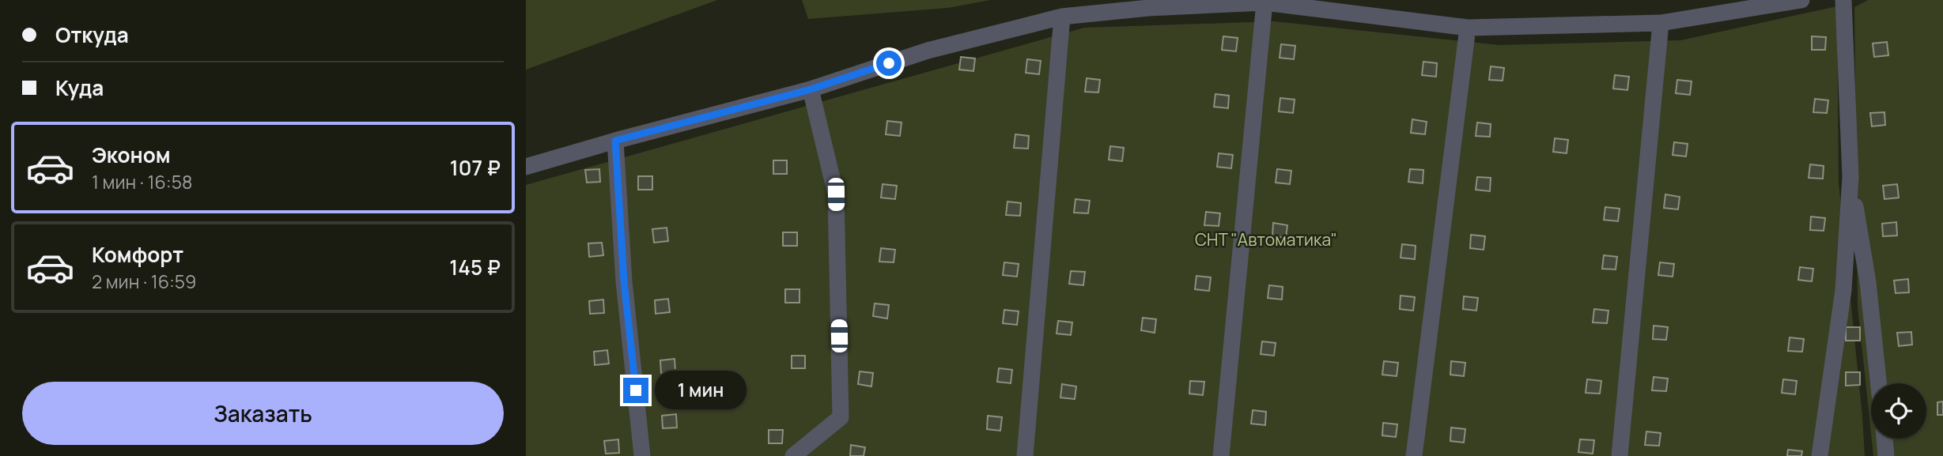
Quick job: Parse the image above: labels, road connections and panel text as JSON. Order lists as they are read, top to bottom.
{
  "parks": ["СНТ \"Автоматика\""],
  "page": {
    "banner": ["Откуда", "Куда"],
    "list": [
      {
        "name": "Эконом",
        "note": "1 мин · 16:58",
        "value": "107 ₽"
      },
      {
        "name": "Комфорт",
        "note": "2 мин · 16:59",
        "value": "145 ₽"
      }
    ],
    "buttons": "Заказать",
    "bubble": "1 мин"
  }
}
